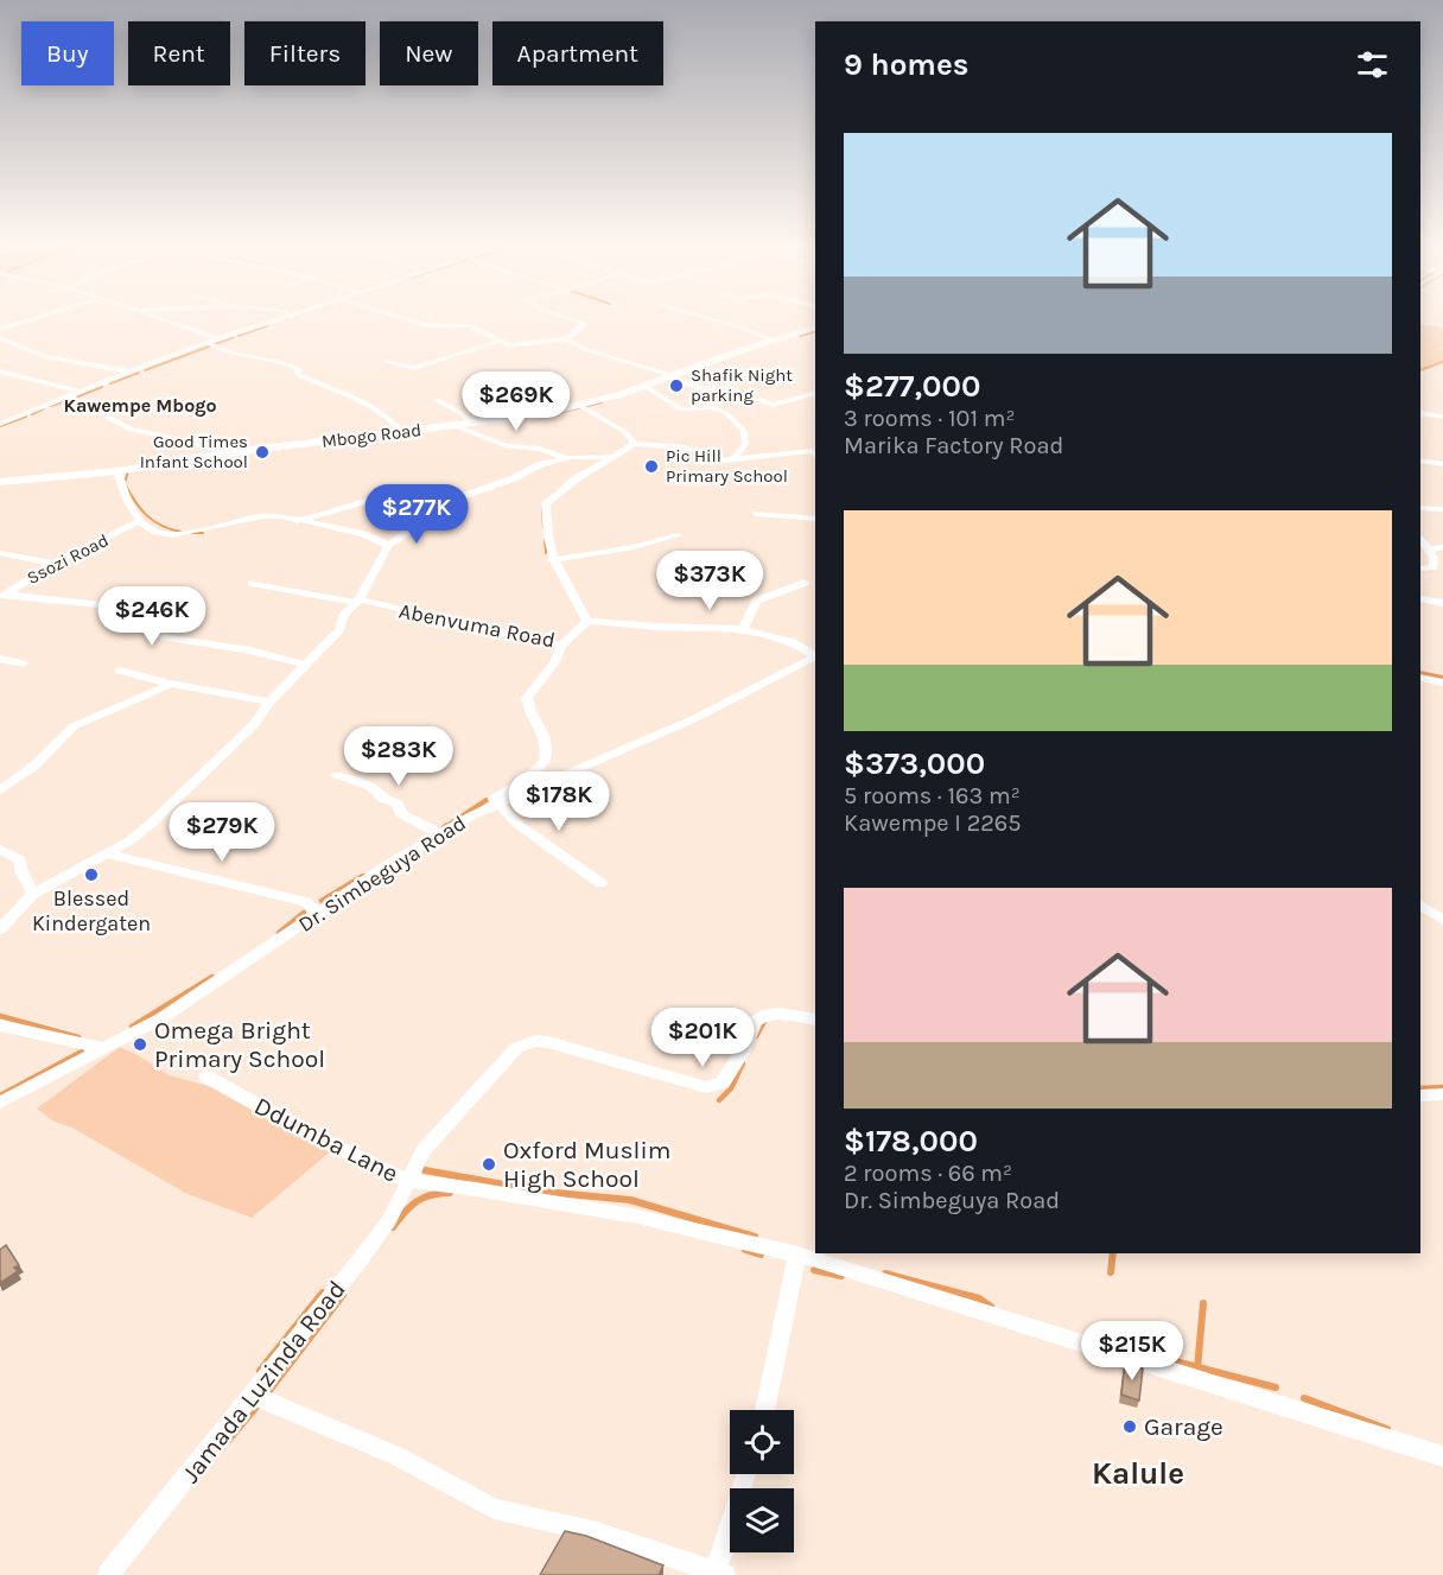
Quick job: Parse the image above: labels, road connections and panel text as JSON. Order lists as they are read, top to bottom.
{
  "streets": {
    "street": [
      "Mbogo Road",
      "Ssozi Road",
      "Abenvuma Road",
      "Dr. Simbeguya Road",
      "Ddumba Lane",
      "Jamada Luzinda Road"
    ]
  },
  "crossings": [
    ["Ddumba Lane", "Jamada Luzinda Road"]
  ],
  "districts": ["Kawempe Mbogo", "Kalule"],
  "places": [
    "Shafik Night parking",
    "Good Times Infant School",
    "Pic Hill Primary School",
    "Blessed Kindergaten",
    "Omega Bright Primary School",
    "Oxford Muslim High School",
    "Garage"
  ],
  "page": {
    "chip": [
      "Buy",
      "Rent",
      "Filters",
      "New",
      "Apartment"
    ],
    "heading": "9 homes",
    "list": [
      {
        "name": "$277,000",
        "note": "3 rooms · 101 m² · Marika Factory Road"
      },
      {
        "name": "$373,000",
        "note": "5 rooms · 163 m² · Kawempe I 2265"
      },
      {
        "name": "$178,000",
        "note": "2 rooms · 66 m² · Dr. Simbeguya Road"
      }
    ],
    "price": [
      "$269K",
      "$277K",
      "$373K",
      "$246K",
      "$283K",
      "$178K",
      "$279K",
      "$201K",
      "$215K"
    ]
  }
}
